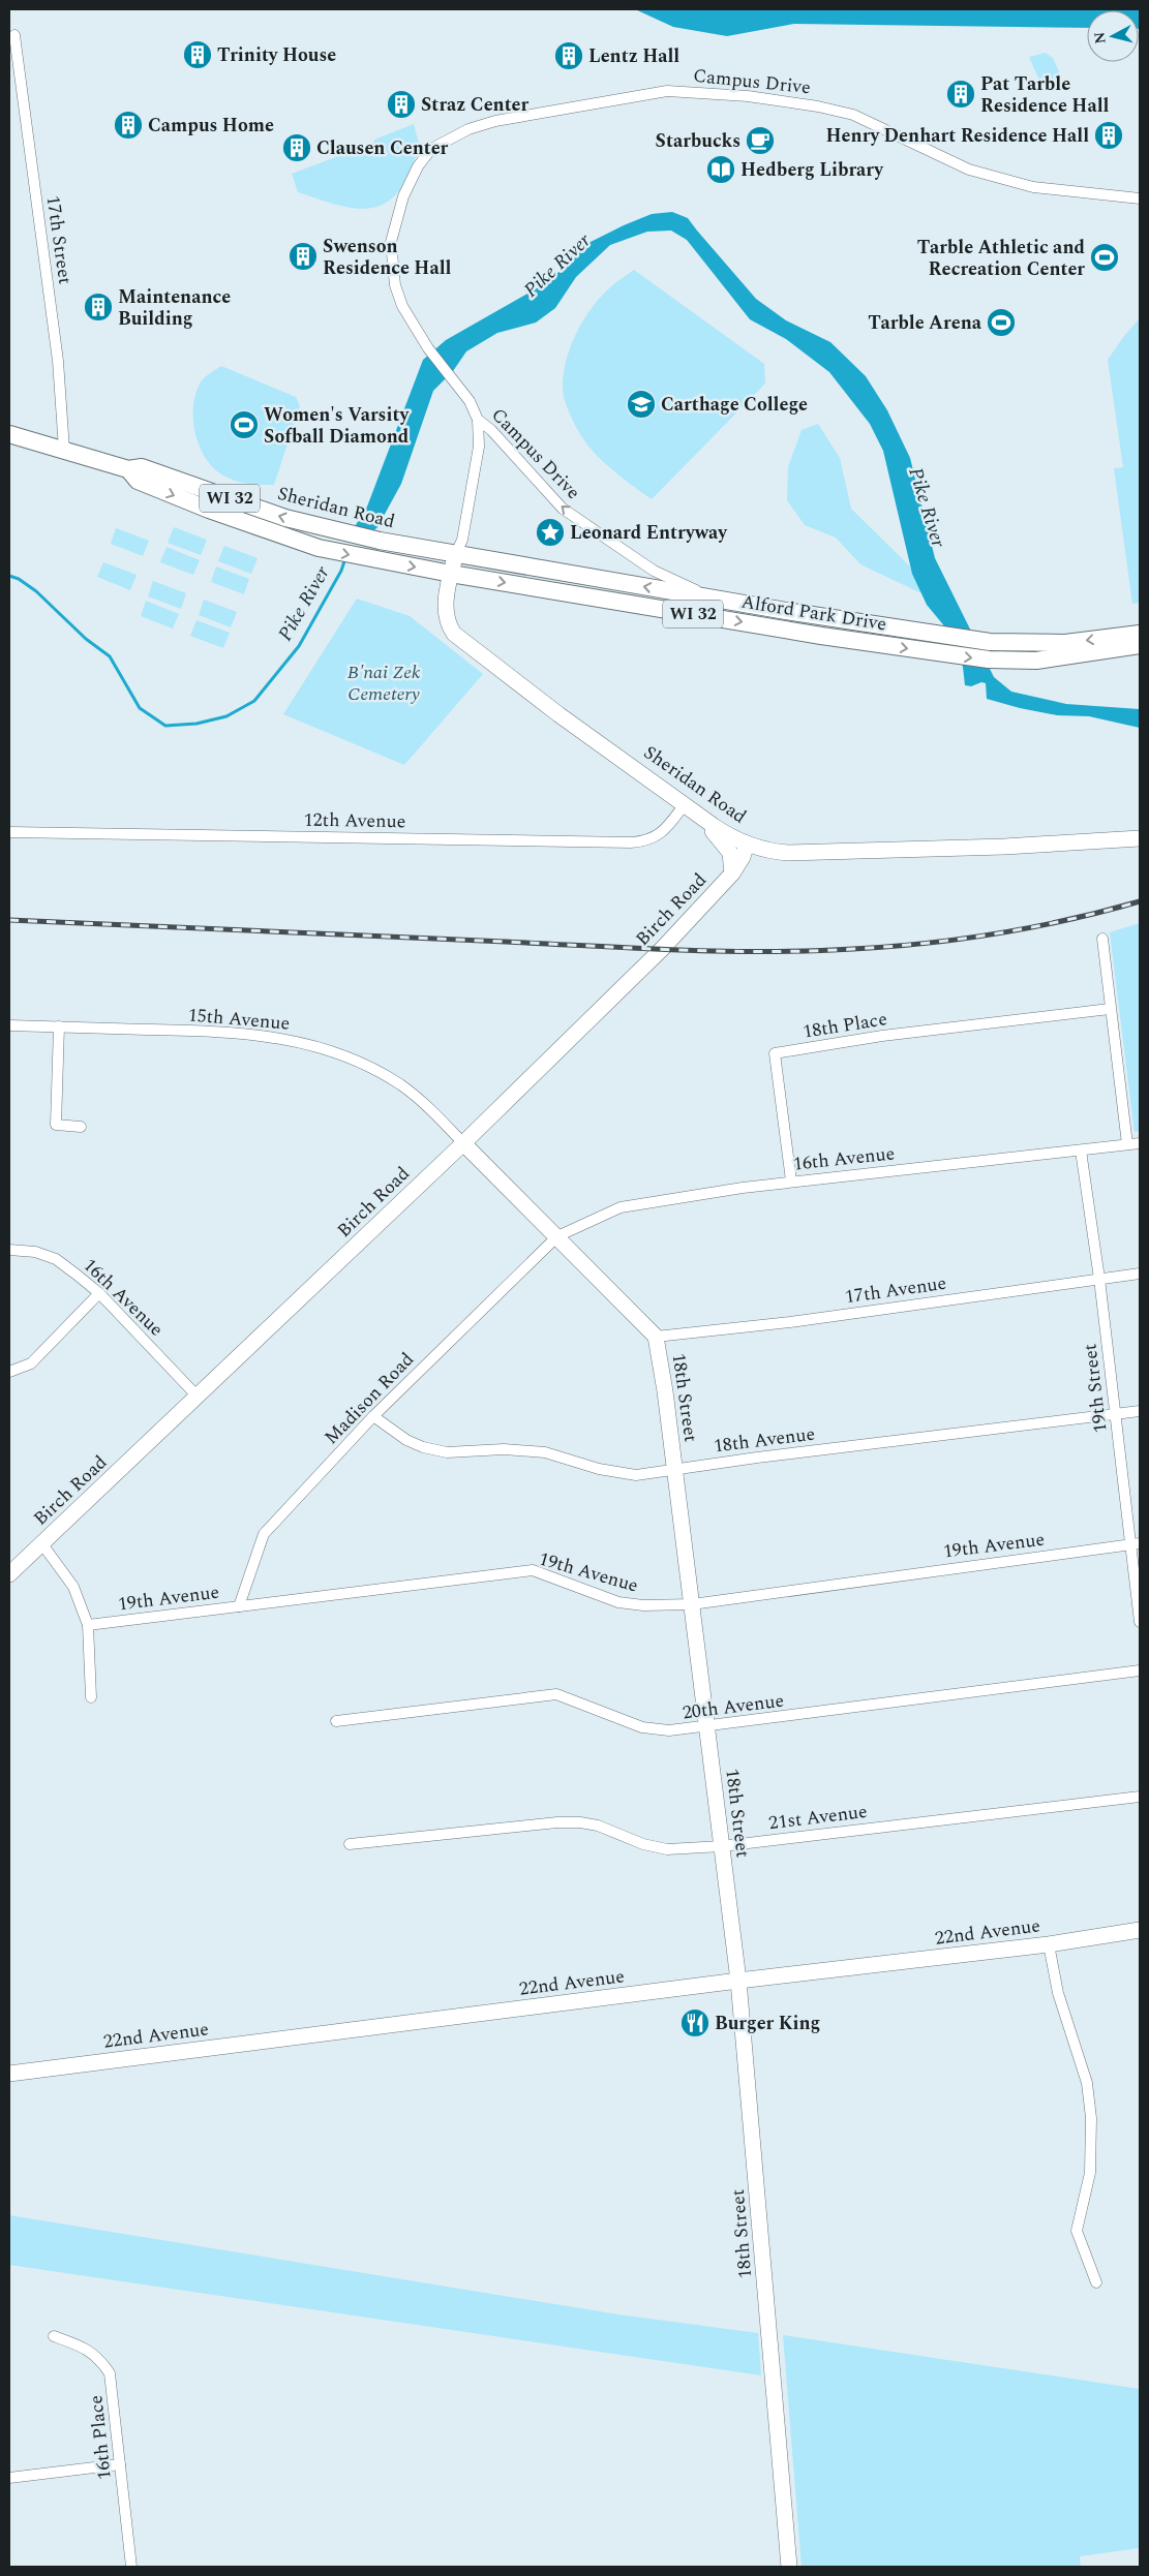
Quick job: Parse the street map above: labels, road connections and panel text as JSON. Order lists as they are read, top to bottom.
{
  "streets": {
    "main road": ["WI 32", "Sheridan Road", "Alford Park Drive"],
    "street": [
      "Campus Drive",
      "17th Street",
      "12th Avenue",
      "Birch Road",
      "15th Avenue",
      "18th Place",
      "16th Avenue",
      "17th Avenue",
      "19th Street",
      "18th Street",
      "Madison Road",
      "18th Avenue",
      "19th Avenue",
      "20th Avenue",
      "21st Avenue",
      "22nd Avenue",
      "16th Place"
    ]
  },
  "crossings": [
    ["Campus Drive", "Alford Park Drive"],
    ["17th Street", "Sheridan Road"],
    ["Sheridan Road", "Alford Park Drive"],
    ["Sheridan Road", "12th Avenue"],
    ["Sheridan Road", "Birch Road"],
    ["Birch Road", "15th Avenue"],
    ["Birch Road", "16th Avenue"],
    ["Birch Road", "18th Street"],
    ["15th Avenue", "18th Street"],
    ["18th Place", "16th Avenue"],
    ["16th Avenue", "19th Street"],
    ["16th Avenue", "18th Street"],
    ["16th Avenue", "Madison Road"],
    ["17th Avenue", "19th Street"],
    ["17th Avenue", "18th Street"],
    ["19th Street", "18th Avenue"],
    ["19th Street", "19th Avenue"],
    ["18th Street", "Madison Road"],
    ["18th Street", "18th Avenue"],
    ["18th Street", "19th Avenue"],
    ["18th Street", "20th Avenue"],
    ["18th Street", "21st Avenue"],
    ["18th Street", "22nd Avenue"],
    ["Madison Road", "18th Avenue"],
    ["Madison Road", "19th Avenue"]
  ],
  "water": ["Pike River"],
  "parks": ["B'nai Zek Cemetery"],
  "places": {
    "building": [
      "Trinity House",
      "Lentz Hall",
      "Pat Tarble Residence Hall",
      "Straz Center",
      "Campus Home",
      "Henry Denhart Residence Hall",
      "Clausen Center",
      "Swenson Residence Hall",
      "Maintenance Building"
    ],
    "cafe": ["Starbucks"],
    "library": ["Hedberg Library"],
    "sports": ["Tarble Athletic and Recreation Center", "Tarble Arena", "Women's Varsity Sofball Diamond"],
    "school or university": ["Carthage College"],
    "place": ["Leonard Entryway"],
    "restaurant": ["Burger King"]
  },
  "north": "left"
}
